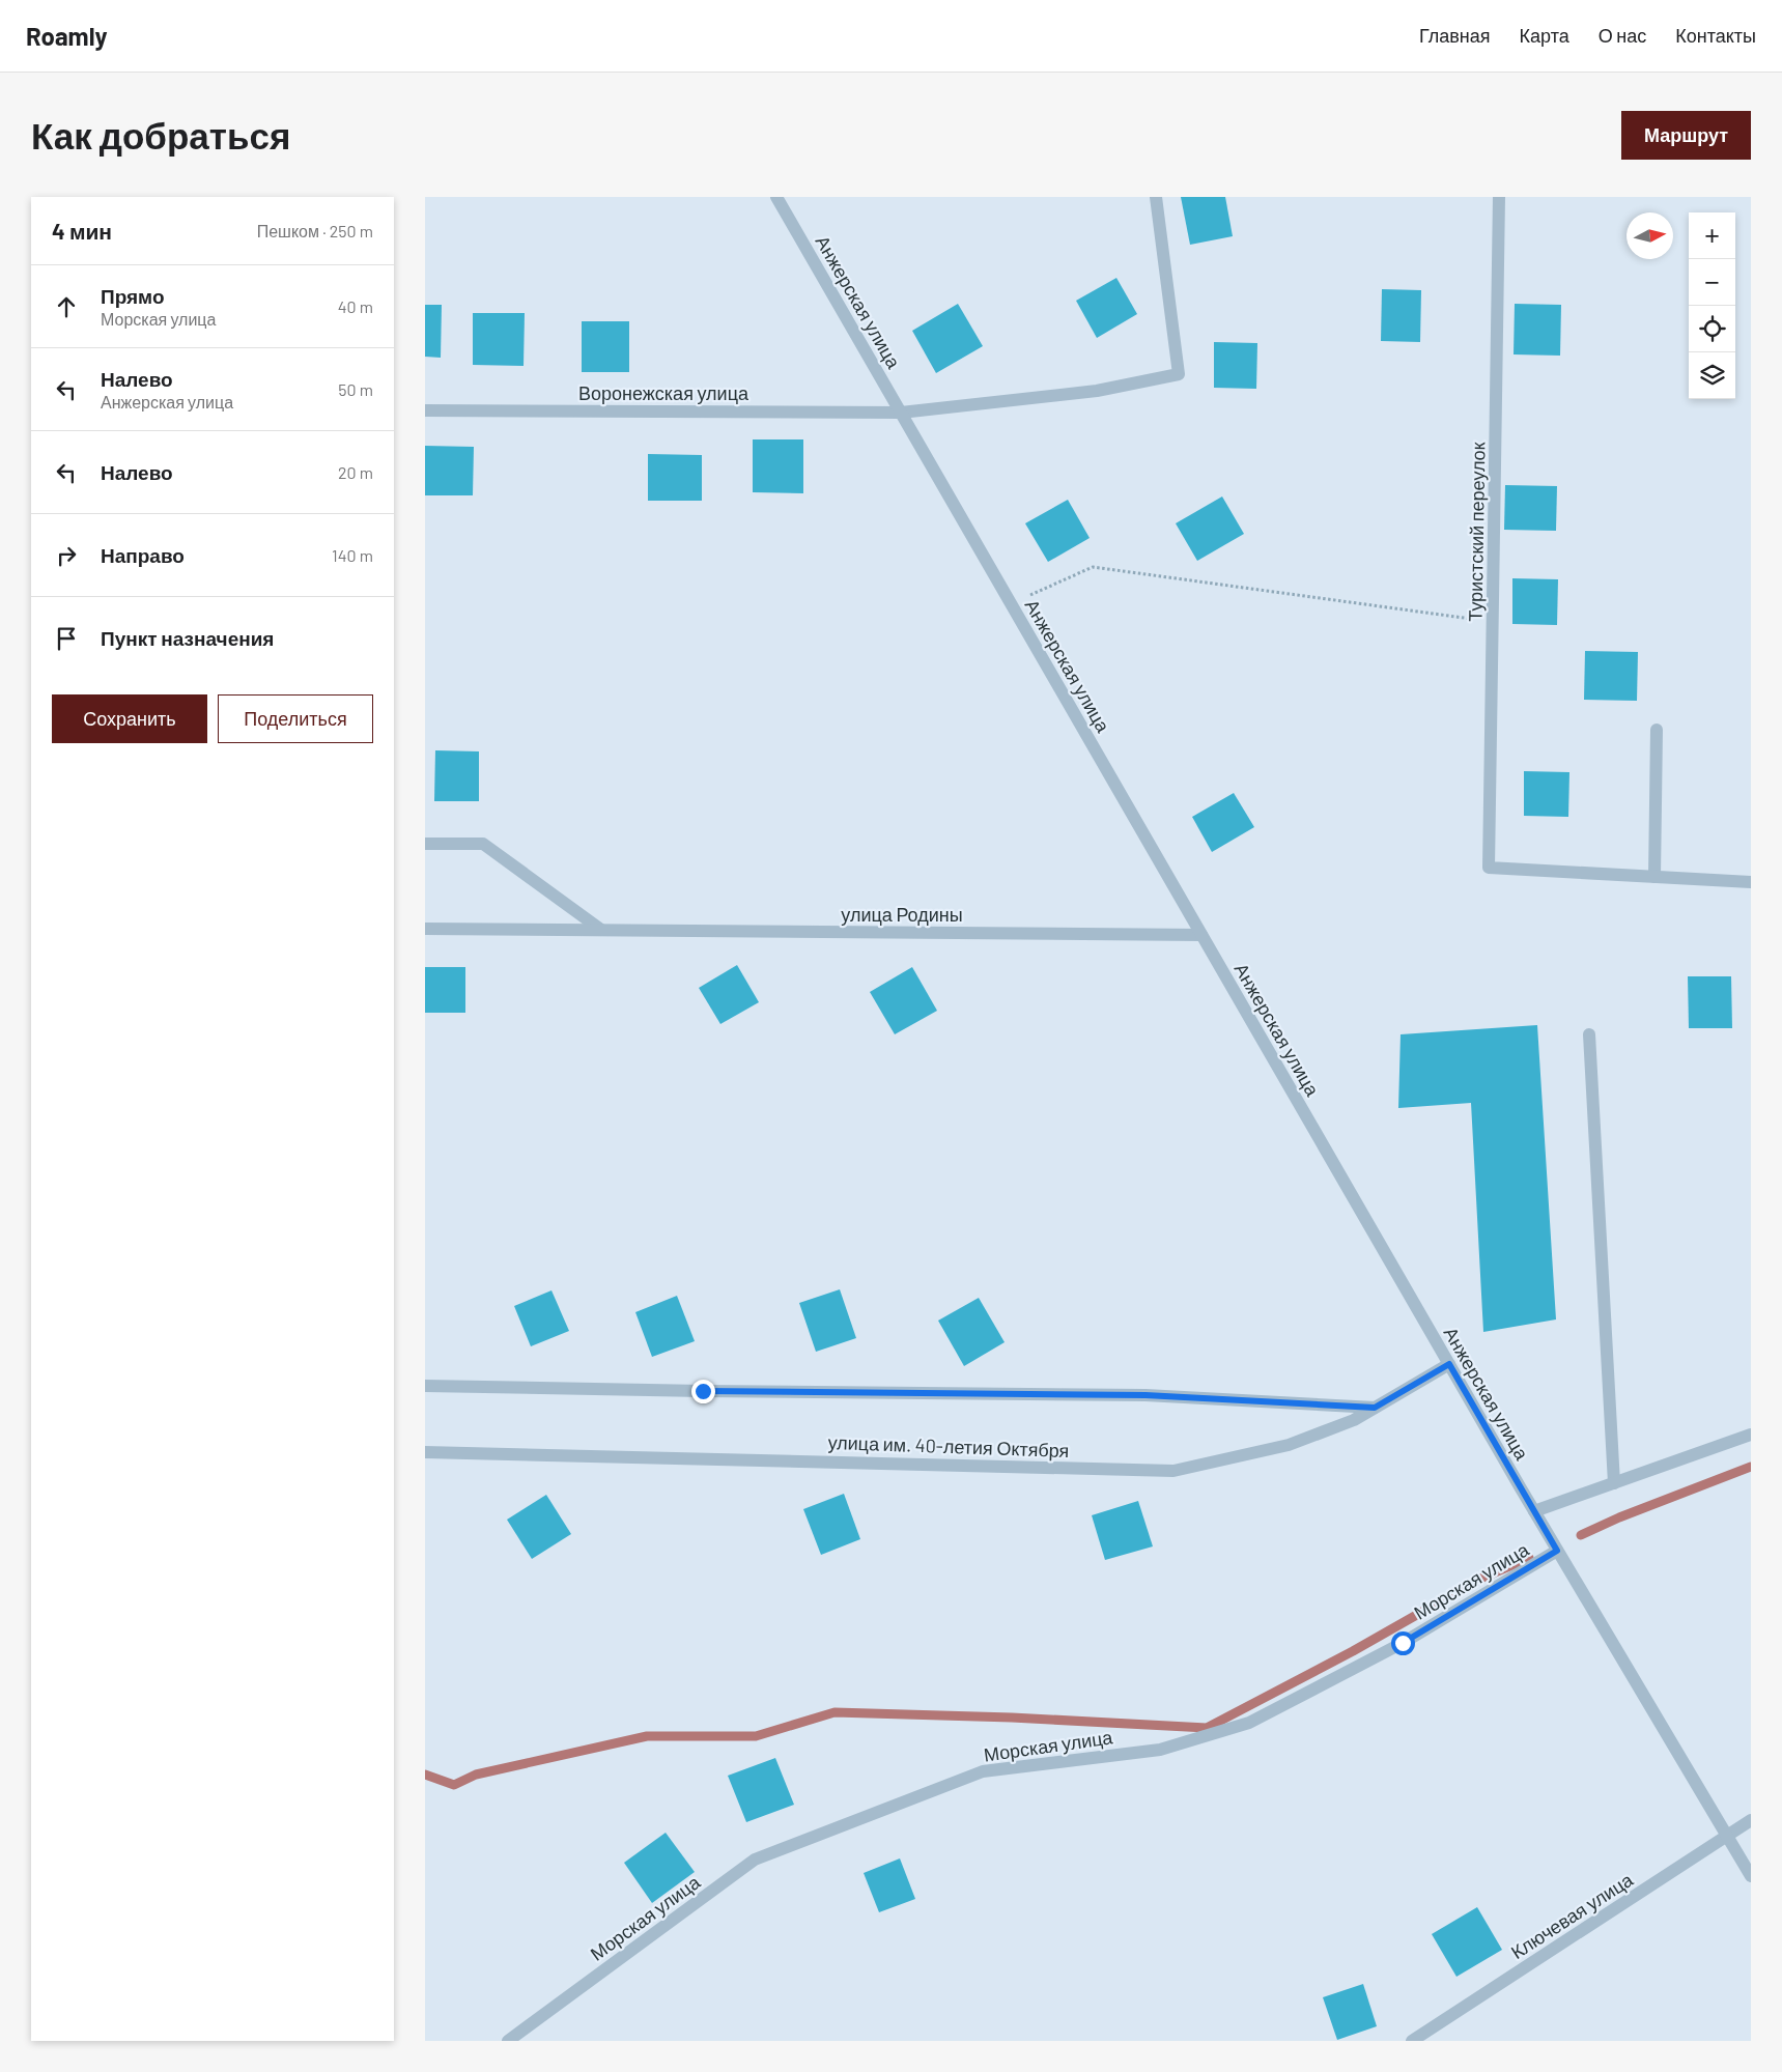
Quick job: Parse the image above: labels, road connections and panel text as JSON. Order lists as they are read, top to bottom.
{
  "streets": {
    "street": [
      "Анжерская улица",
      "Воронежская улица",
      "Туристский переулок",
      "улица Родины",
      "улица им. 40-летия Октября",
      "Морская улица",
      "Ключевая улица"
    ]
  },
  "crossings": [
    ["Анжерская улица", "Воронежская улица"],
    ["Анжерская улица", "улица Родины"],
    ["Анжерская улица", "улица им. 40-летия Октября"],
    ["Анжерская улица", "Морская улица"],
    ["Анжерская улица", "Ключевая улица"]
  ],
  "north": "right",
  "page": {
    "header": "Roamly",
    "nav": [
      "Главная",
      "Карта",
      "О нас",
      "Контакты"
    ],
    "buttons": [
      "Маршрут",
      ["Сохранить", "Поделиться"]
    ],
    "title": "Как добраться",
    "heading": ["4 мин", "Пешком · 250 m"],
    "map_buttons": ["+", "−"],
    "list": [
      ["Прямо", "Морская улица", "40 m"],
      ["Налево", "Анжерская улица", "50 m"],
      ["Налево", "20 m"],
      ["Направо", "140 m"],
      "Пункт назначения"
    ]
  }
}
